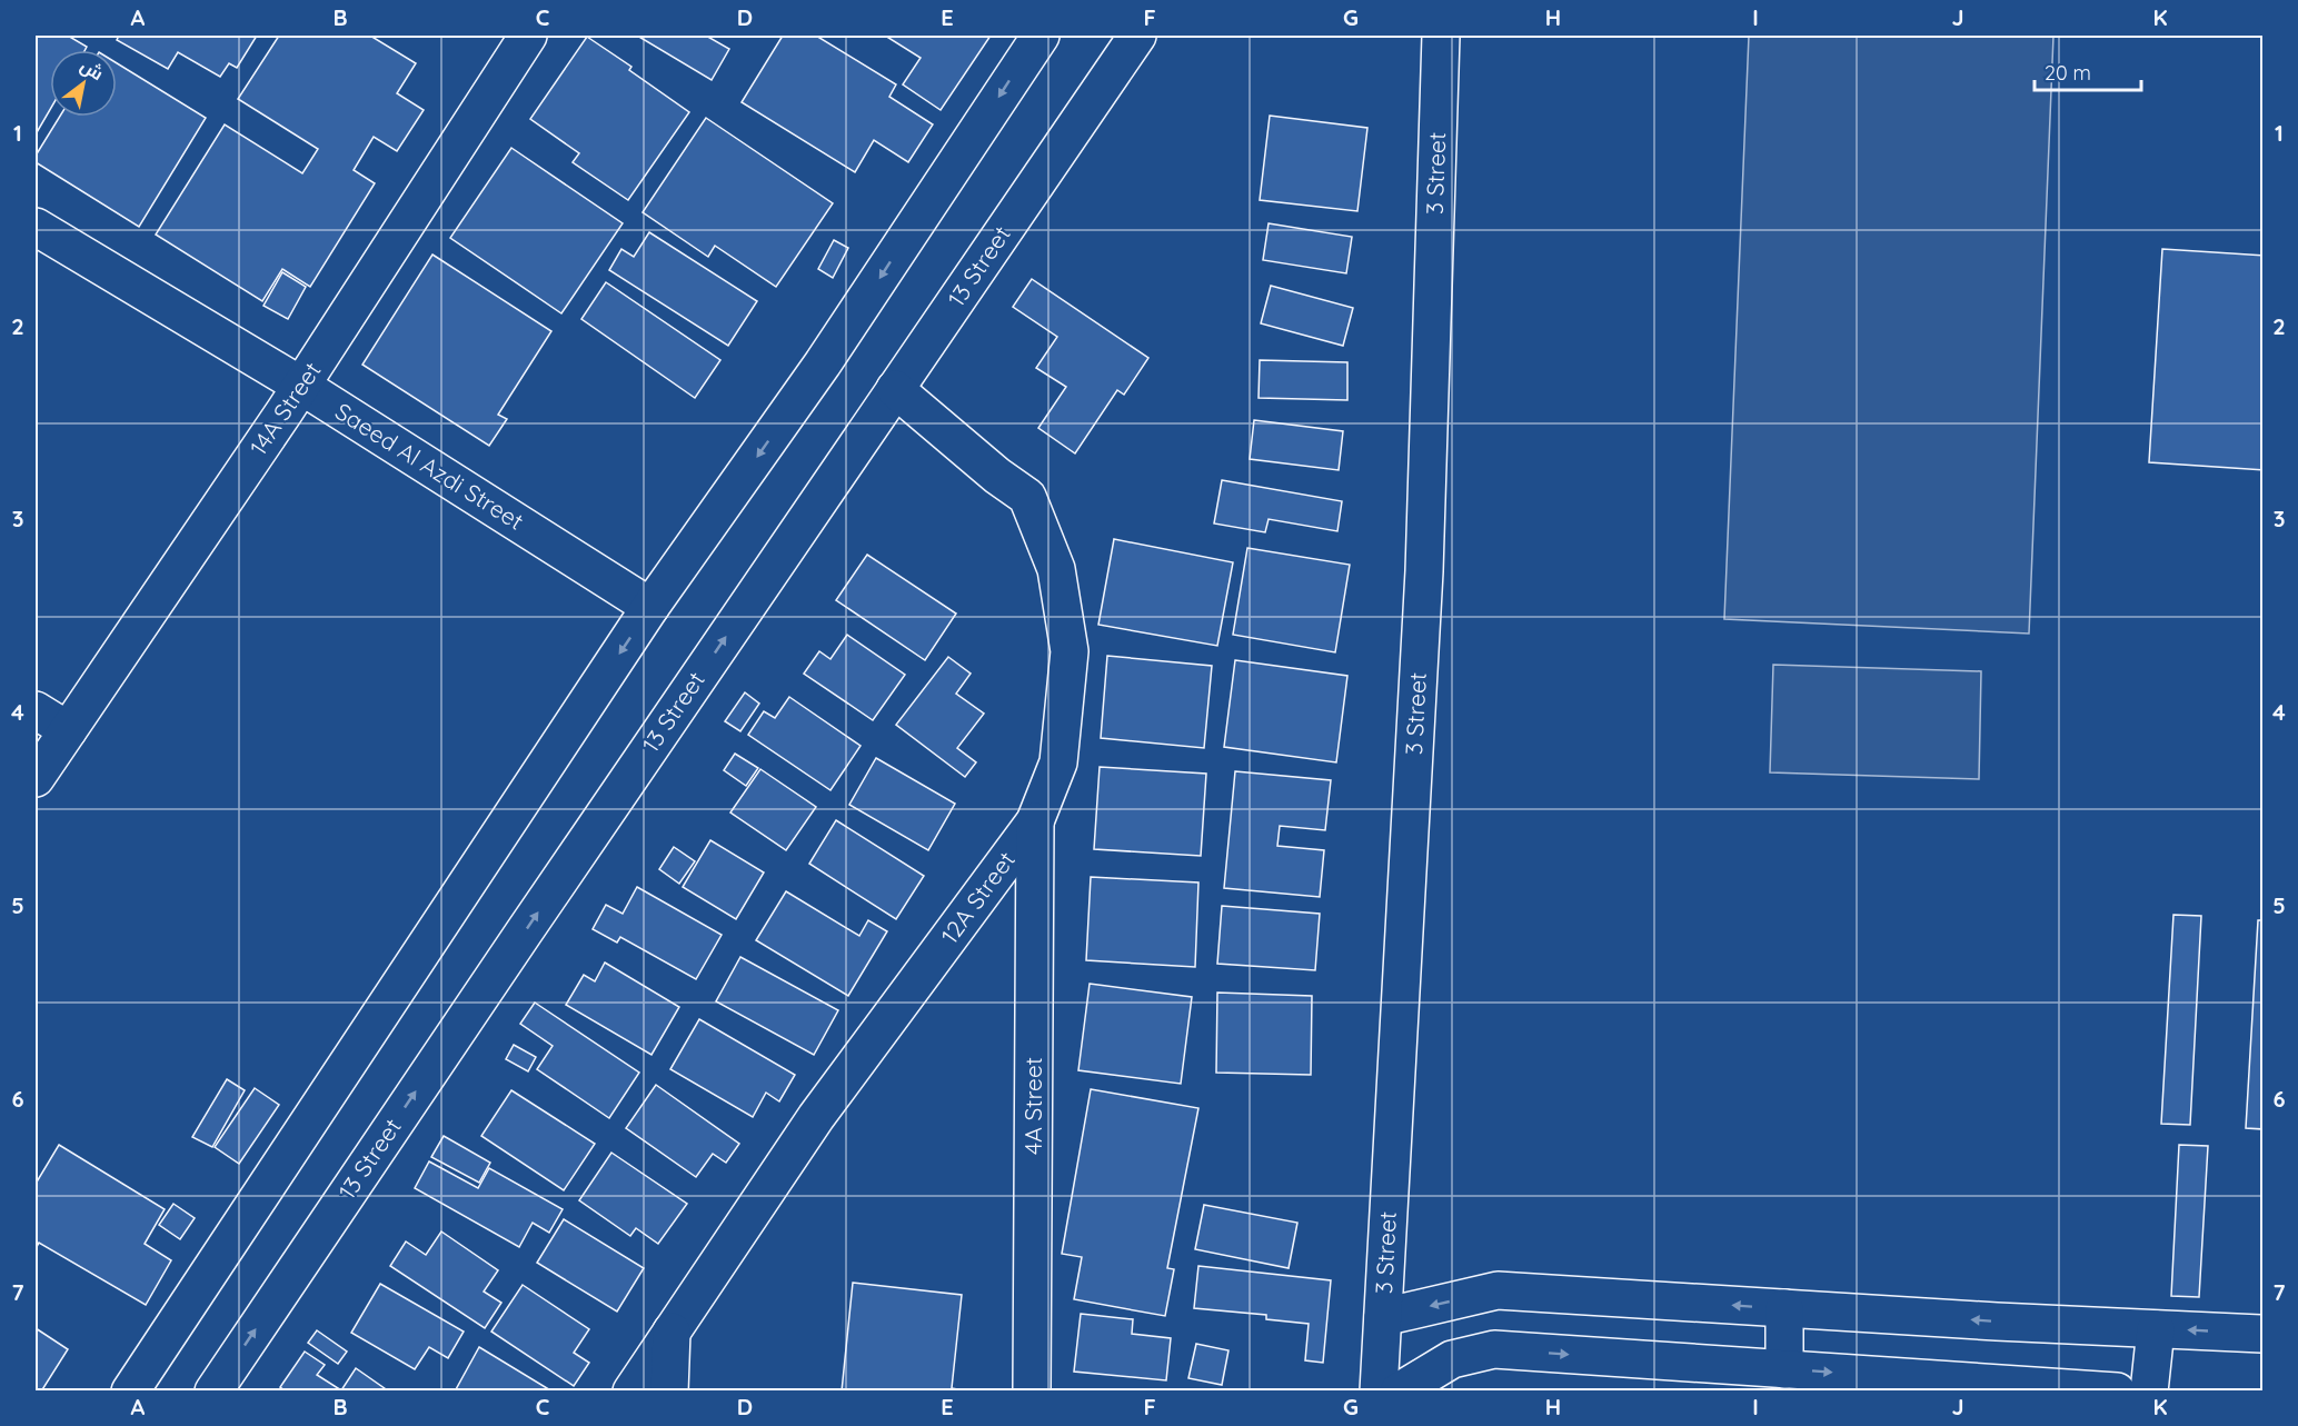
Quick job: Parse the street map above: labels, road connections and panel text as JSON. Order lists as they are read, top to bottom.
{
  "streets": {
    "street": [
      "3 Street",
      "13 Street",
      "14A Street",
      "Saeed Al Azdi Street",
      "12A Street",
      "4A Street"
    ]
  },
  "crossings": [
    ["13 Street", "12A Street"],
    ["14A Street", "Saeed Al Azdi Street"],
    ["12A Street", "4A Street"]
  ],
  "scale_bar": "20 m",
  "north": "top right",
  "grid": {
    "columns": [
      "A",
      "B",
      "C",
      "D",
      "E",
      "F",
      "G",
      "H",
      "I",
      "J",
      "K"
    ],
    "rows": [
      "1",
      "2",
      "3",
      "4",
      "5",
      "6",
      "7"
    ]
  }
}
